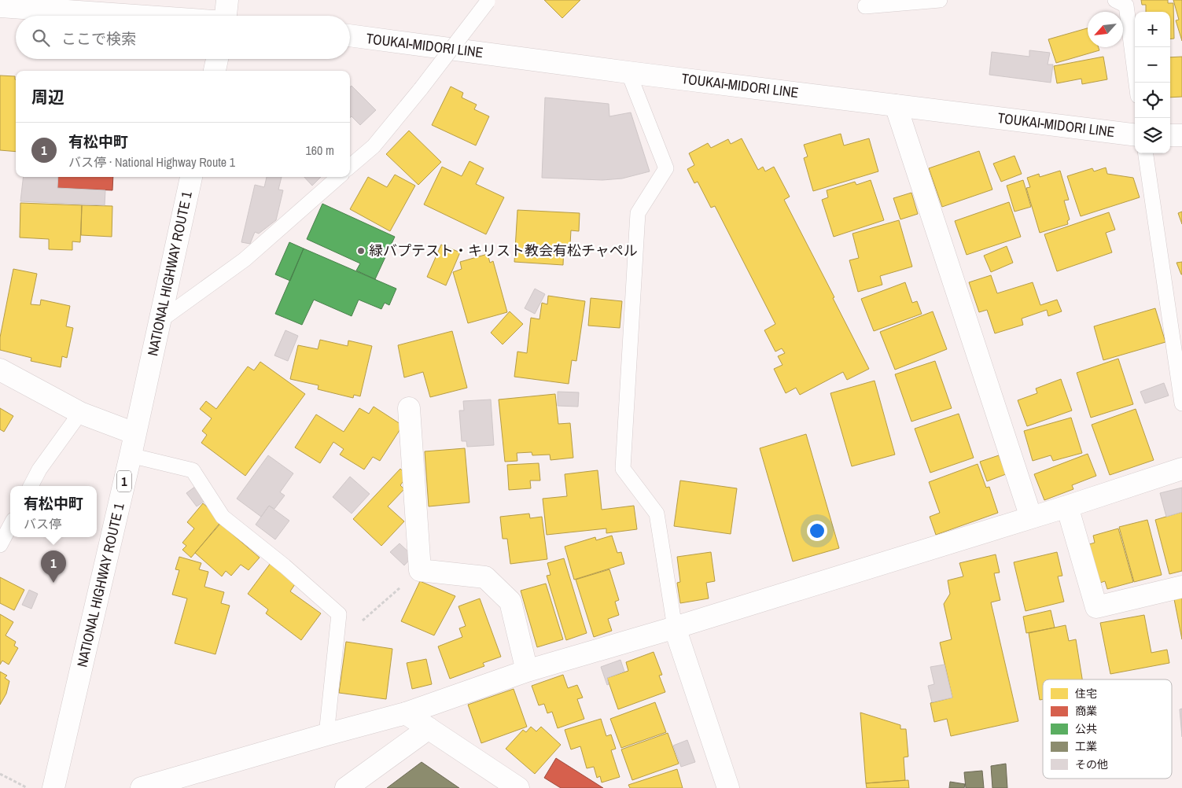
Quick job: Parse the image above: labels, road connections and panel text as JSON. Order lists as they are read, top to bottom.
{
  "streets": {
    "main road": ["TOUKAI-MIDORI LINE", "NATIONAL HIGHWAY ROUTE 1", "1"]
  },
  "places": ["緑バプテスト・キリスト教会有松チャペル"],
  "legend": [
    "住宅",
    "商業",
    "公共",
    "工業",
    "その他"
  ],
  "north": "bottom left",
  "page": {
    "map_buttons": ["+", "−"],
    "search": "ここで検索",
    "heading": "周辺",
    "list": [
      {
        "mark": "1",
        "name": "有松中町",
        "note": "バス停 · National Highway Route 1",
        "value": "160 m"
      }
    ],
    "popup": ["有松中町", "バス停"],
    "pins": "1"
  }
}
